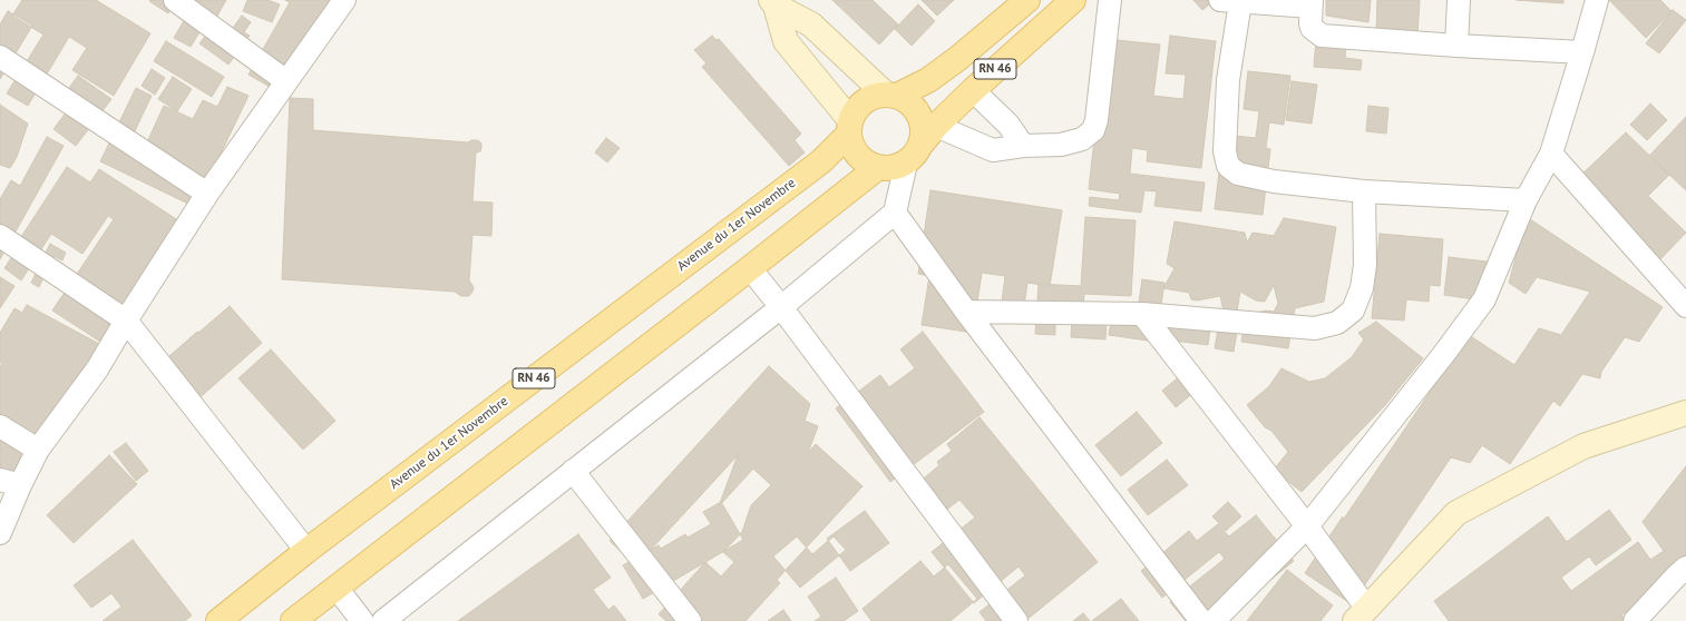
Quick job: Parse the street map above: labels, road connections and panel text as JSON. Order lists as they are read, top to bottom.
{
  "streets": {
    "main road": ["RN 46", "Avenue du 1er Novembre"]
  },
  "crossings": [
    ["RN 46", "Avenue du 1er Novembre"]
  ]
}
